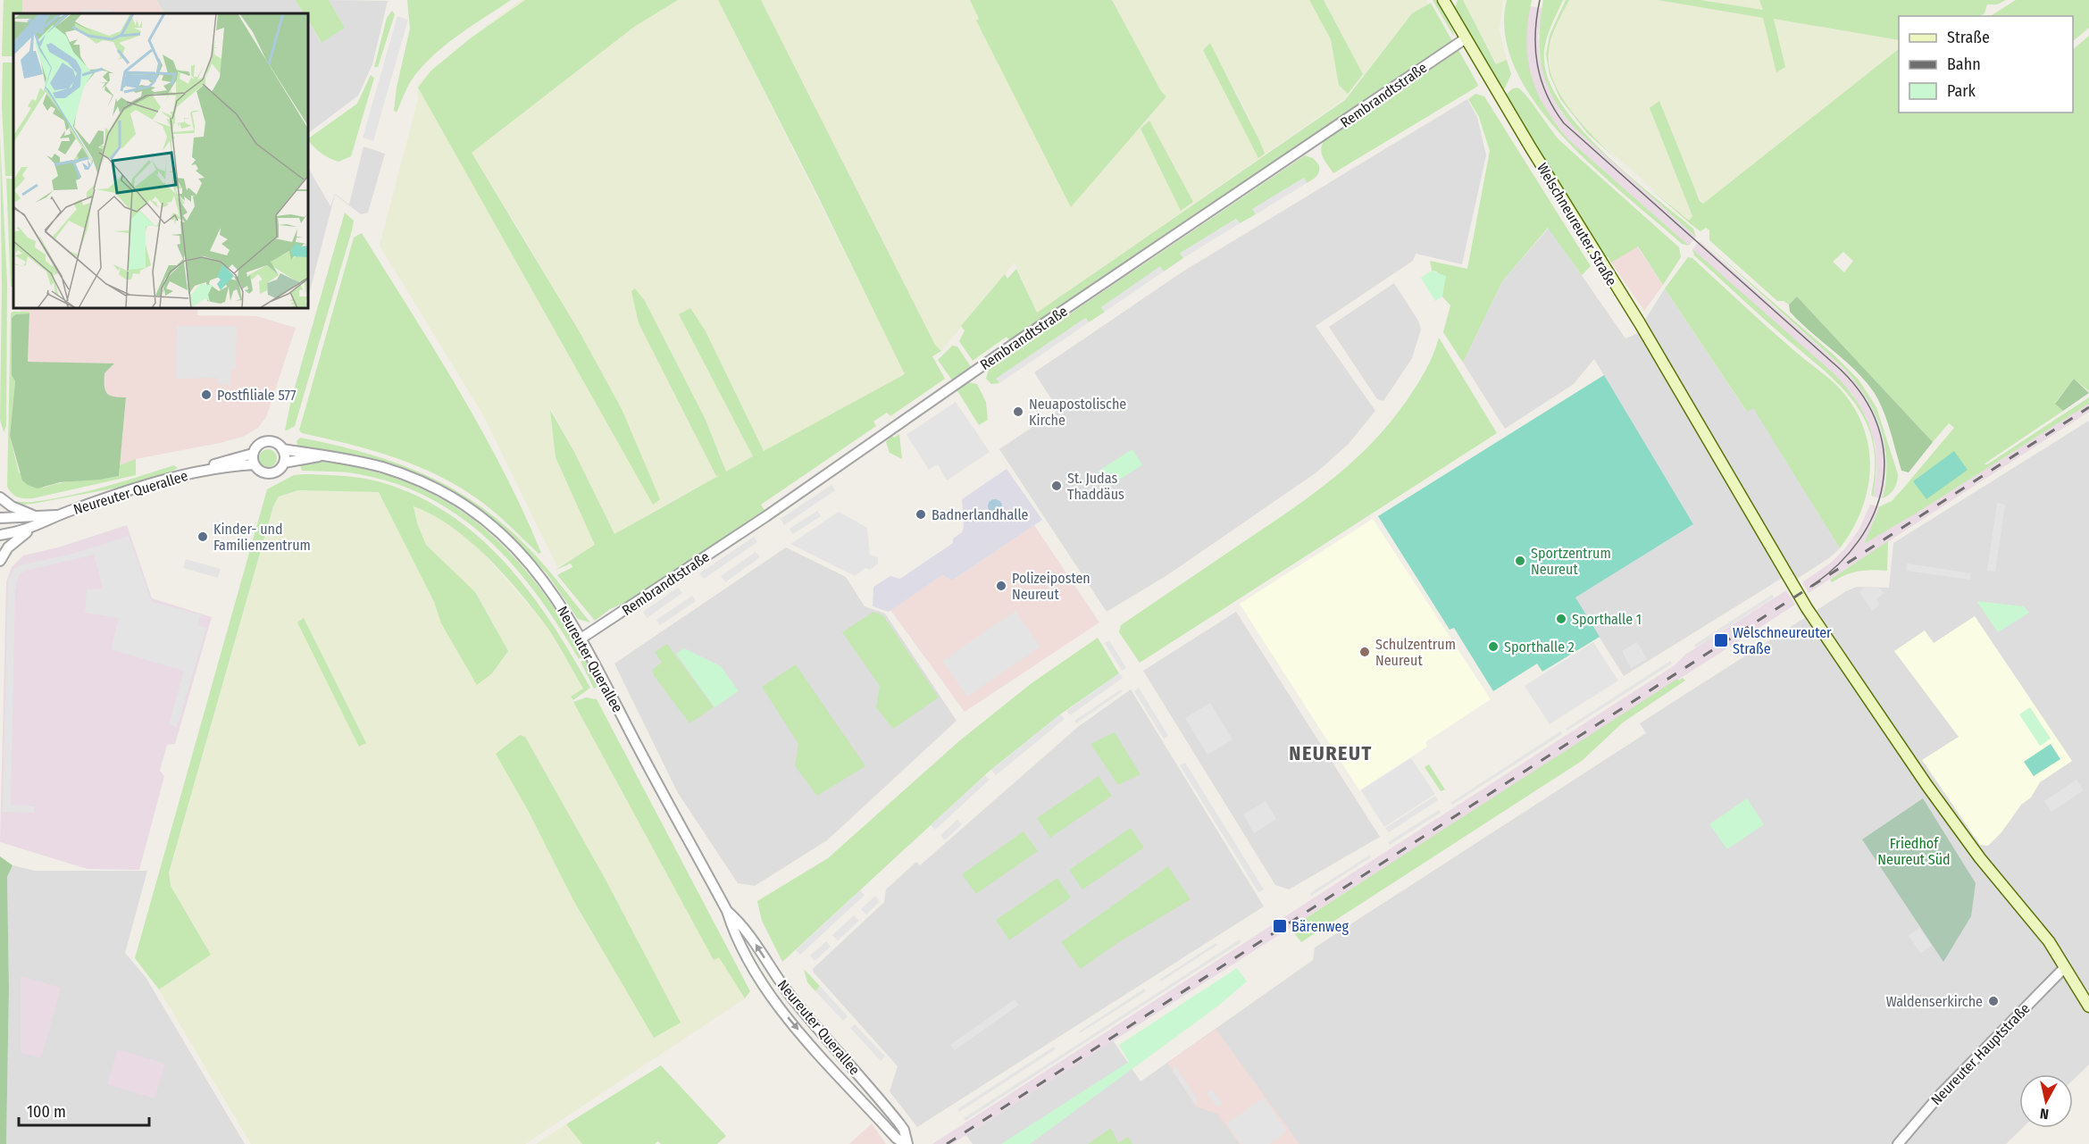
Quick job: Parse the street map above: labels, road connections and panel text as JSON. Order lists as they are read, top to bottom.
{
  "streets": {
    "main road": ["Welschneureuter Straße"],
    "street": ["Rembrandtstraße", "Neureuter Querallee", "Neureuter Hauptstraße"]
  },
  "crossings": [
    ["Rembrandtstraße", "Welschneureuter Straße"],
    ["Rembrandtstraße", "Neureuter Querallee"],
    ["Welschneureuter Straße", "Neureuter Hauptstraße"]
  ],
  "districts": ["NEUREUT"],
  "parks": ["Friedhof Neureut Süd"],
  "places": {
    "other": [
      "Postfiliale 577",
      "Neuapostolische Kirche",
      "St. Judas Thaddäus",
      "Badnerlandhalle",
      "Kinder- und Familienzentrum",
      "Sportzentrum Neureut",
      "Polizeiposten Neureut",
      "Sporthalle 1",
      "Sporthalle 2",
      "Schulzentrum Neureut",
      "Waldenserkirche"
    ],
    "transit": ["Welschneureuter Straße", "Bärenweg"]
  },
  "legend": ["Straße", "Bahn", "Park"],
  "scale_bar": "100 m",
  "north": "bottom"
}
